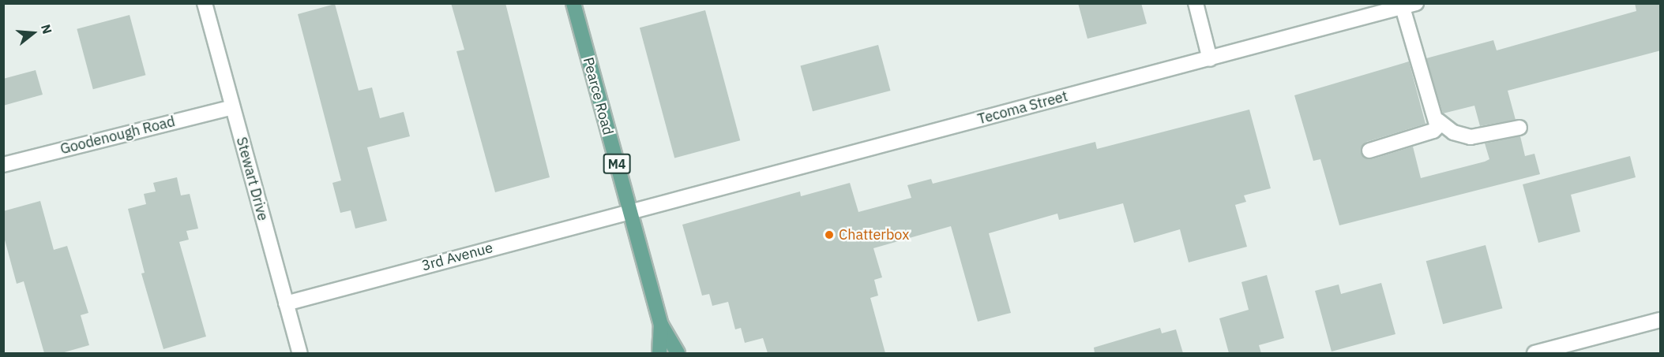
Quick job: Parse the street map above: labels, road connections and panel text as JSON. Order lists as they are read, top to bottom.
{
  "streets": {
    "main road": ["Pearce Road", "M4"],
    "street": [
      "Tecoma Street",
      "Goodenough Road",
      "Stewart Drive",
      "3rd Avenue"
    ]
  },
  "crossings": [
    ["Pearce Road", "Tecoma Street"],
    ["Pearce Road", "3rd Avenue"],
    ["Tecoma Street", "3rd Avenue"],
    ["Goodenough Road", "Stewart Drive"],
    ["Stewart Drive", "3rd Avenue"]
  ],
  "places": ["Chatterbox"],
  "north": "right"
}
